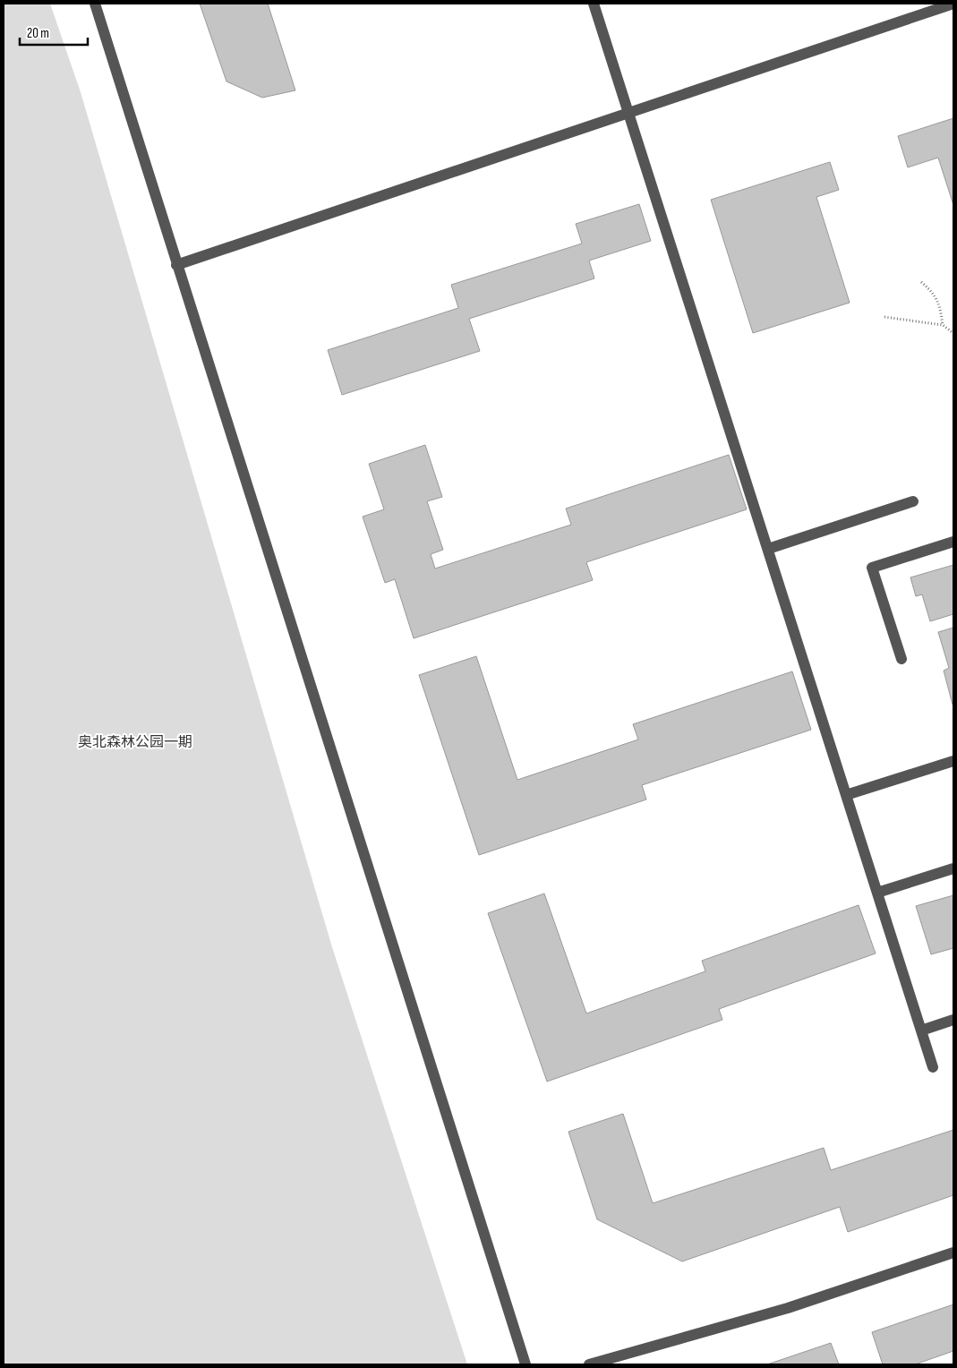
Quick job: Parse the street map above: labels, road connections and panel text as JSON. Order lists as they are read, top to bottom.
{
  "parks": ["奥北森林公园一期"],
  "scale_bar": "20 m"
}
